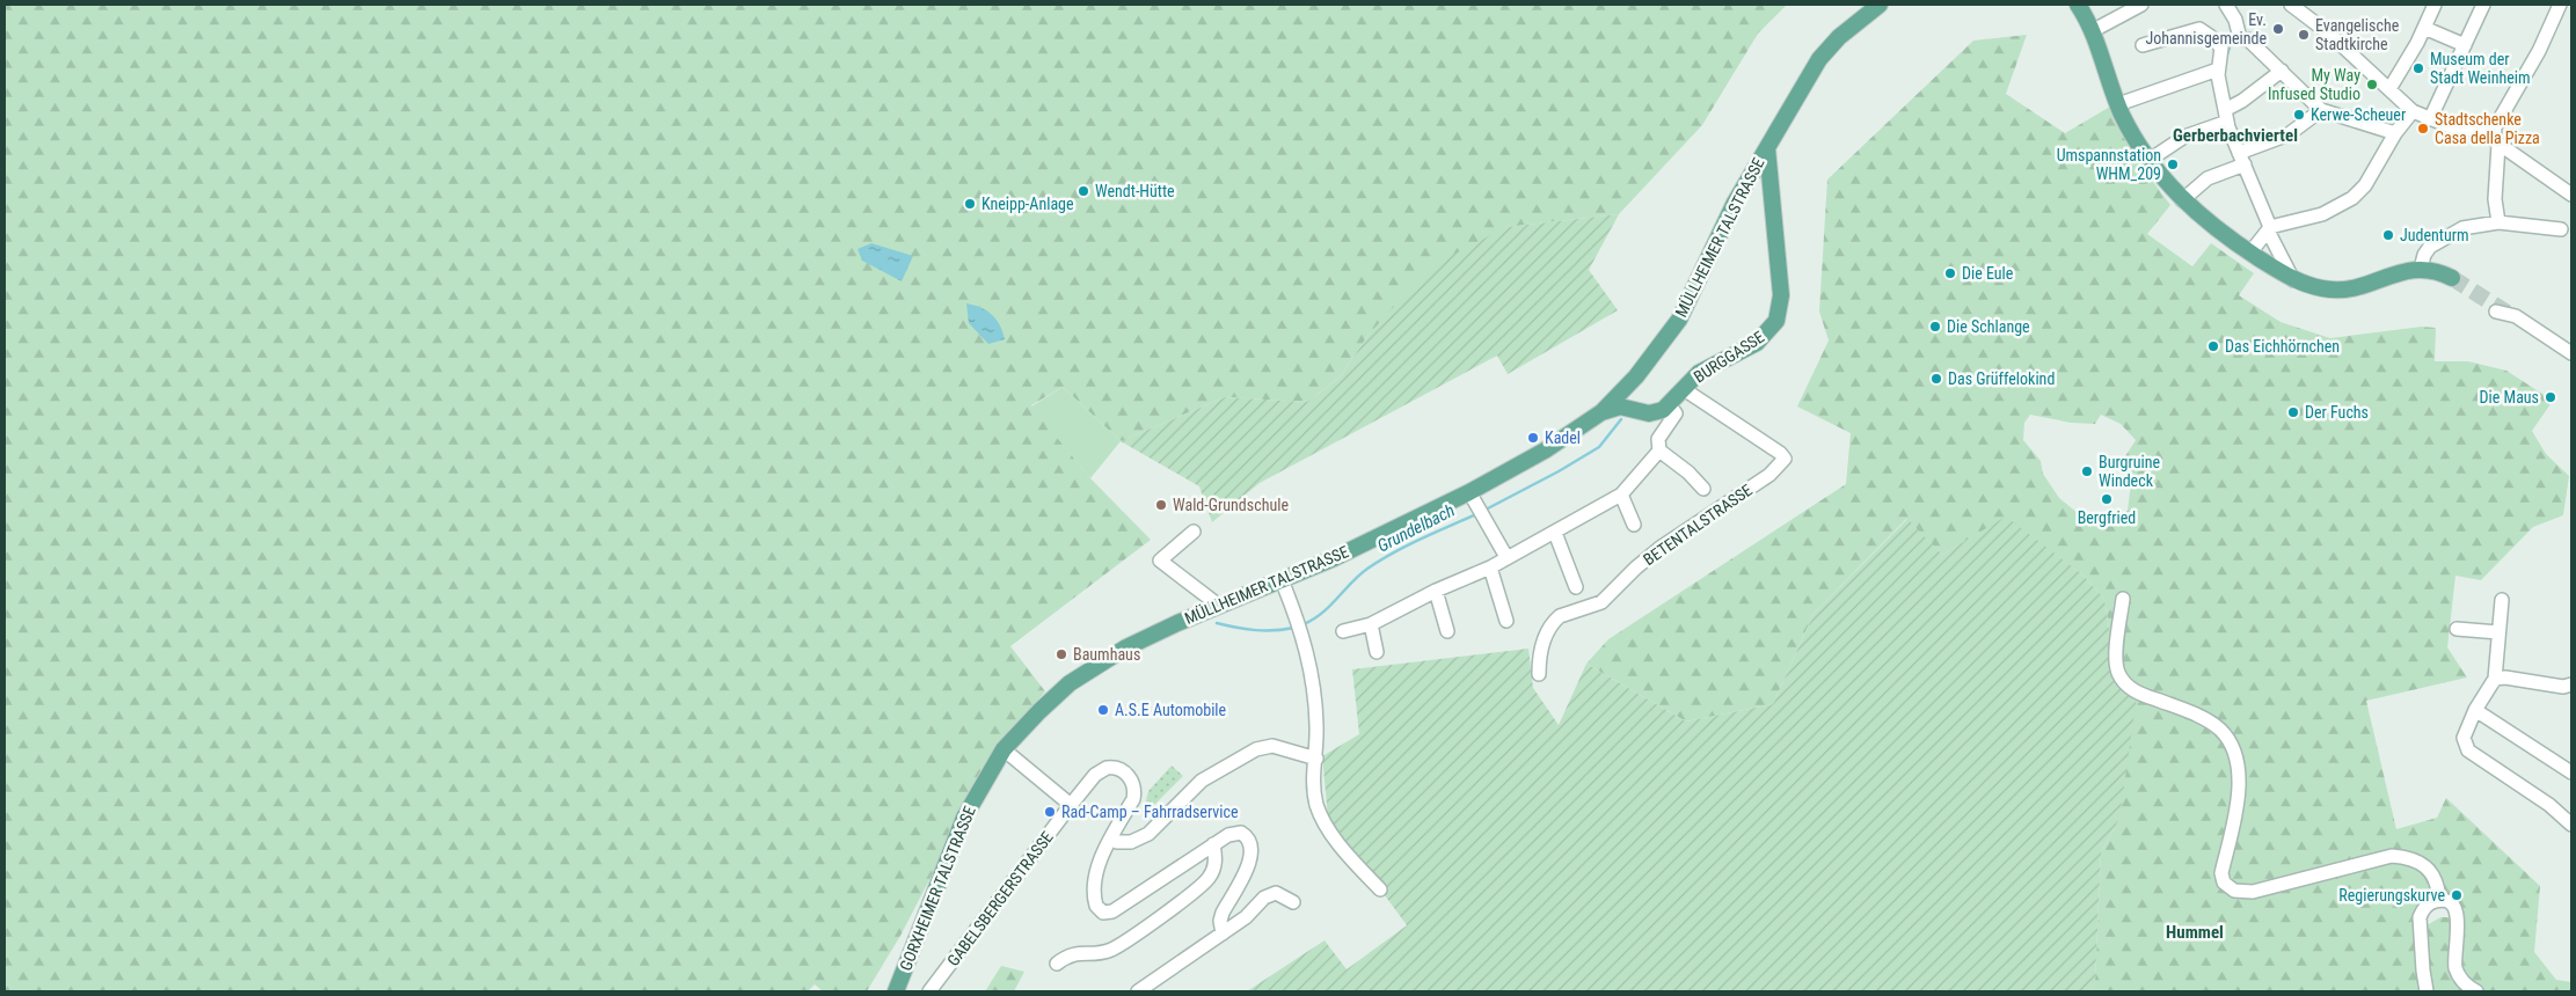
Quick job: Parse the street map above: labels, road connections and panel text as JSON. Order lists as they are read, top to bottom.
{
  "streets": {
    "main road": ["MÜLLHEIMER TALSTRASSE", "BURGGASSE", "GORXHEIMER TALSTRASSE"],
    "street": ["BETENTALSTRASSE", "GABELSBERGERSTRASSE"]
  },
  "crossings": [
    ["MÜLLHEIMER TALSTRASSE", "BURGGASSE"],
    ["MÜLLHEIMER TALSTRASSE", "GORXHEIMER TALSTRASSE"],
    ["BURGGASSE", "BETENTALSTRASSE"]
  ],
  "districts": ["Gerberbachviertel", "Hummel"],
  "water": ["Grundelbach"],
  "places": [
    "Ev. Johannisgemeinde",
    "Evangelische Stadtkirche",
    "Museum der Stadt Weinheim",
    "My Way Infused Studio",
    "Kerwe-Scheuer",
    "Stadtschenke Casa della Pizza",
    "Umspannstation WHM_209",
    "Wendt-Hütte",
    "Kneipp-Anlage",
    "Judenturm",
    "Die Eule",
    "Die Schlange",
    "Das Eichhörnchen",
    "Das Grüffelokind",
    "Die Maus",
    "Der Fuchs",
    "Kadel",
    "Burgruine Windeck",
    "Bergfried",
    "Wald-Grundschule",
    "Baumhaus",
    "A.S.E Automobile",
    "Rad-Camp – Fahrradservice",
    "Regierungskurve"
  ]
}
